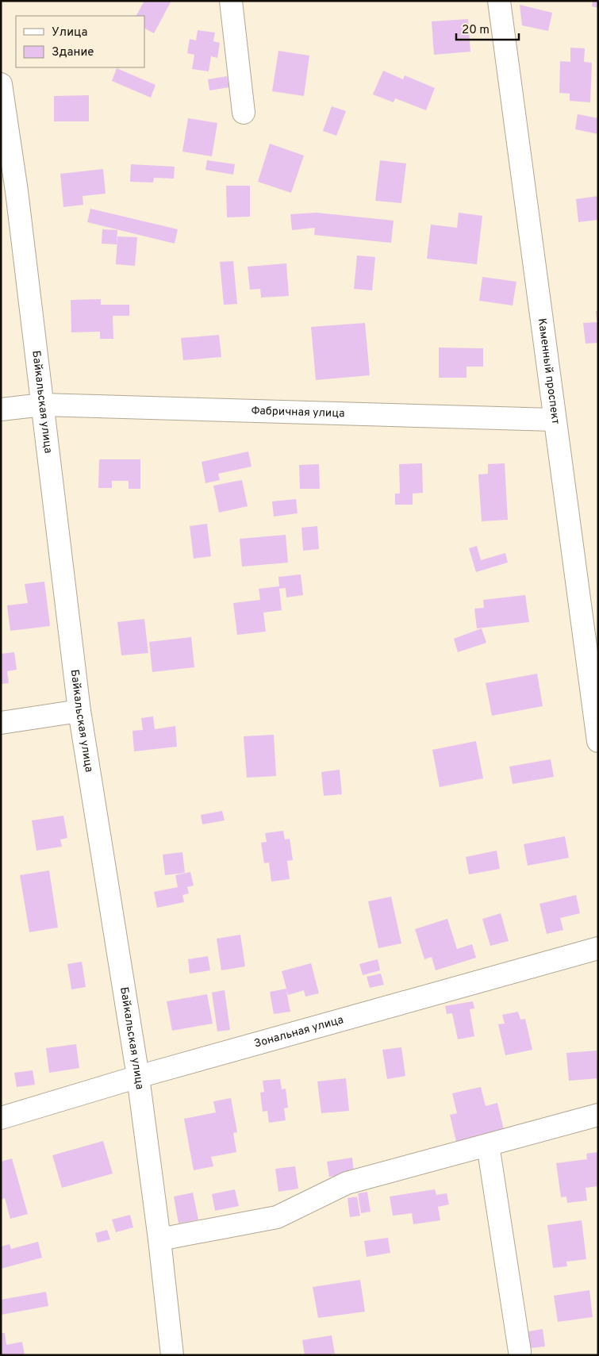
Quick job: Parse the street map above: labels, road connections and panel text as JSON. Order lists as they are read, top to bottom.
{
  "streets": {
    "street": [
      "Каменный проспект",
      "Байкальская улица",
      "Фабричная улица",
      "Зональная улица"
    ]
  },
  "crossings": [
    ["Каменный проспект", "Фабричная улица"],
    ["Байкальская улица", "Фабричная улица"],
    ["Байкальская улица", "Зональная улица"]
  ],
  "legend": ["Улица", "Здание"],
  "scale_bar": "20 m"
}
